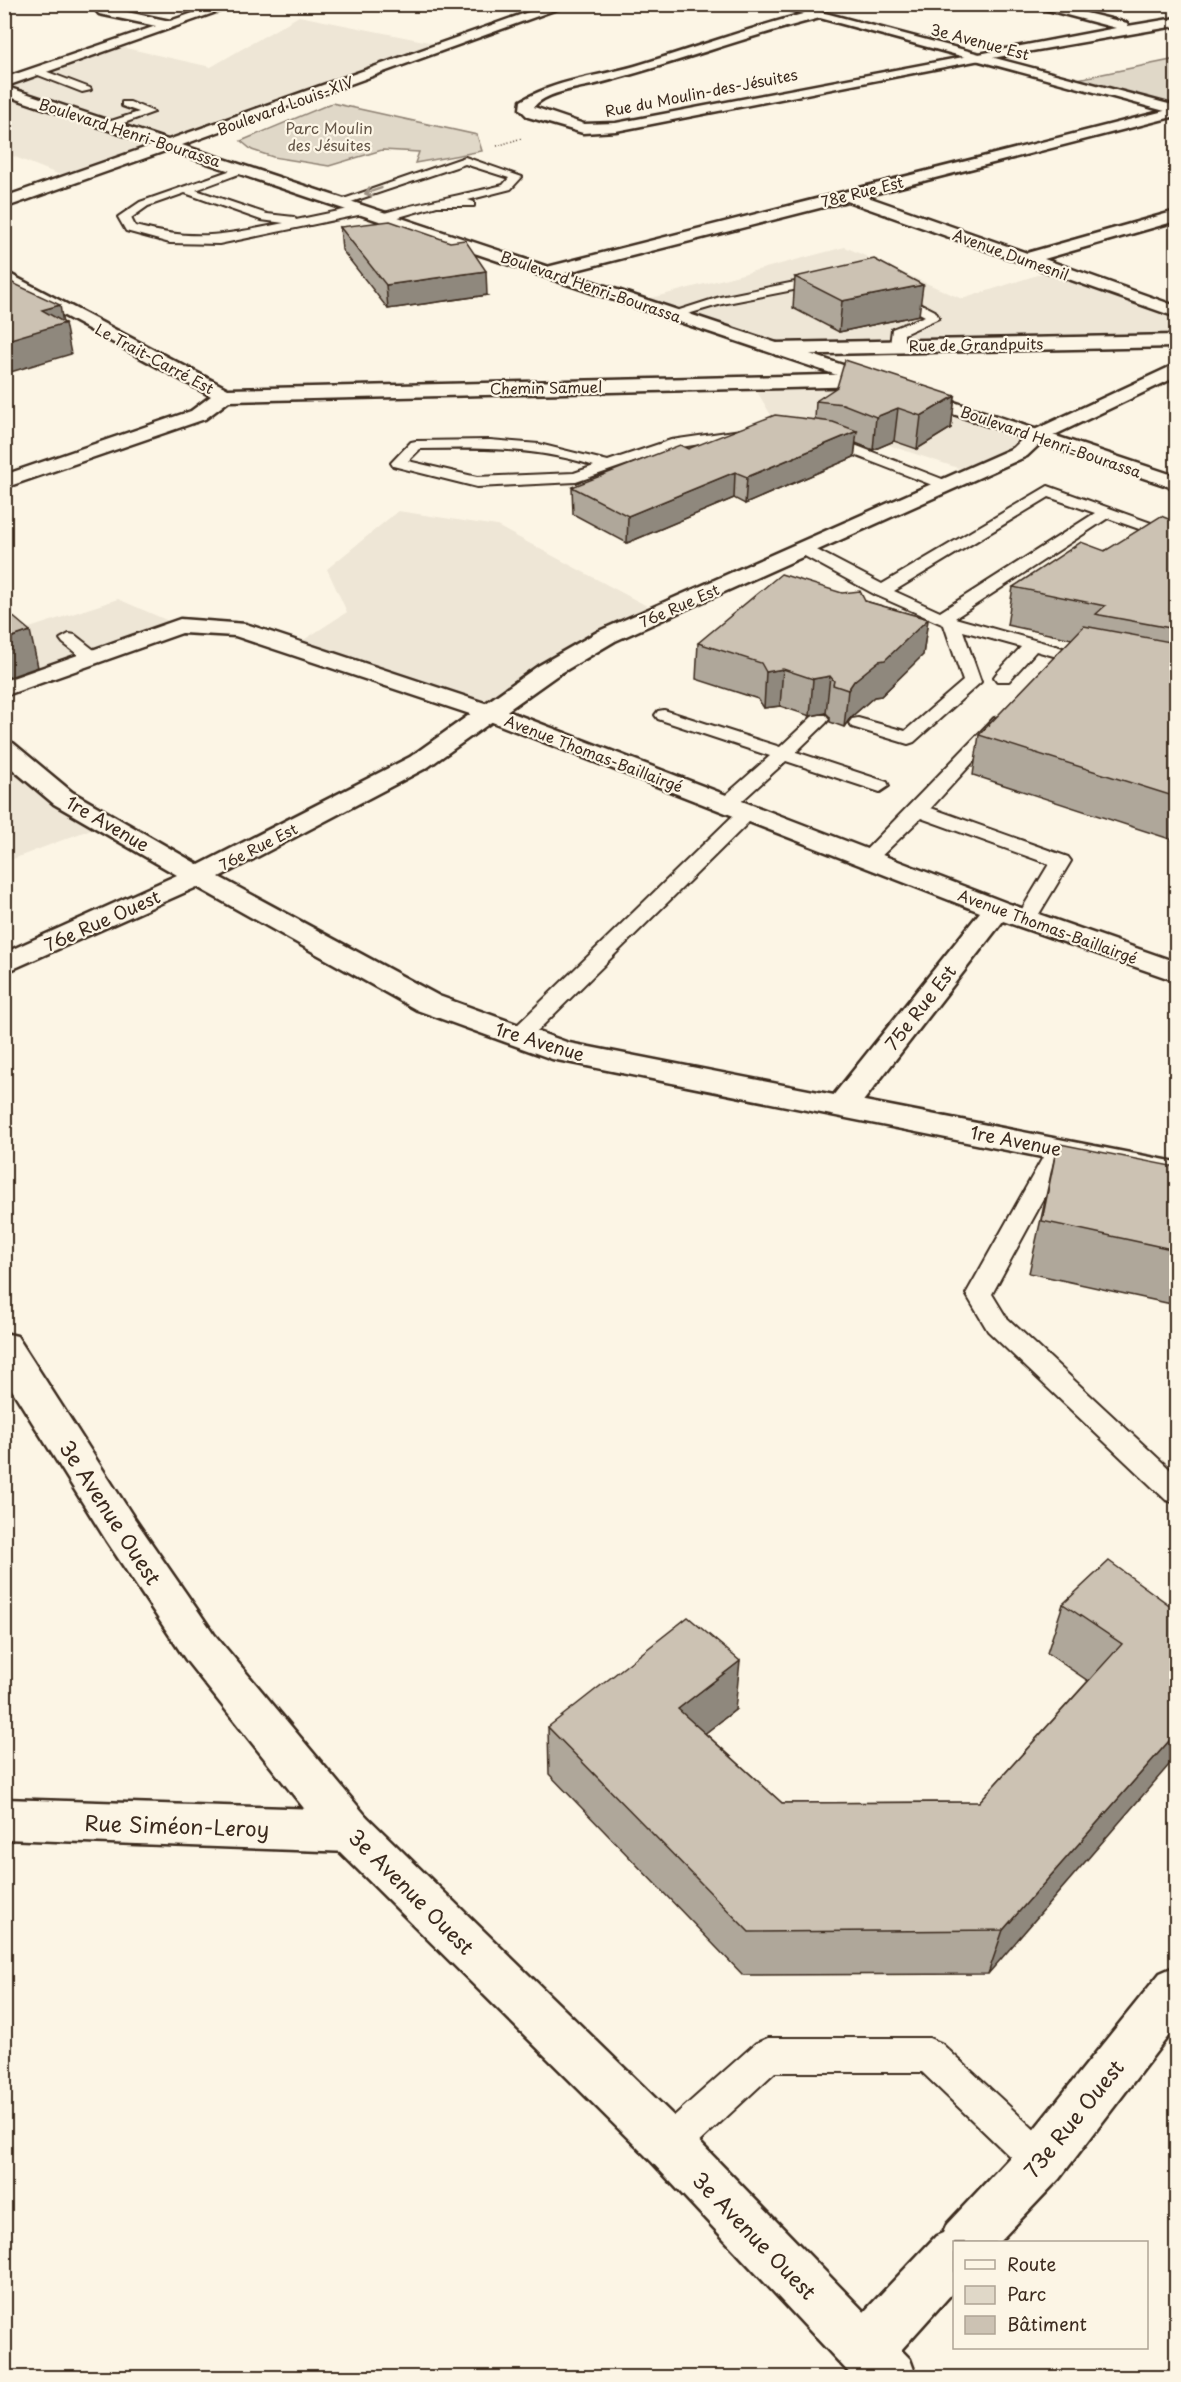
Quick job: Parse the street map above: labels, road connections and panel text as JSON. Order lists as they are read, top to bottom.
{
  "streets": {
    "street": [
      "3e Avenue Est",
      "Rue du Moulin-des-Jésuites",
      "Boulevard Louis-XIV",
      "Boulevard Henri-Bourassa",
      "78e Rue Est",
      "Avenue Dumesnil",
      "Rue de Grandpuits",
      "Le Trait-Carré Est",
      "Chemin Samuel",
      "76e Rue Est",
      "Avenue Thomas-Baillairgé",
      "1re Avenue",
      "76e Rue Ouest",
      "75e Rue Est",
      "3e Avenue Ouest",
      "Rue Siméon-Leroy",
      "73e Rue Ouest"
    ]
  },
  "crossings": [
    ["3e Avenue Est", "Rue du Moulin-des-Jésuites"],
    ["3e Avenue Est", "78e Rue Est"],
    ["Boulevard Louis-XIV", "Boulevard Henri-Bourassa"],
    ["Boulevard Henri-Bourassa", "78e Rue Est"],
    ["Boulevard Henri-Bourassa", "Rue de Grandpuits"],
    ["Boulevard Henri-Bourassa", "Chemin Samuel"],
    ["Boulevard Henri-Bourassa", "76e Rue Est"],
    ["78e Rue Est", "Avenue Dumesnil"],
    ["Le Trait-Carré Est", "Chemin Samuel"],
    ["76e Rue Est", "Avenue Thomas-Baillairgé"],
    ["76e Rue Est", "1re Avenue"],
    ["76e Rue Est", "76e Rue Ouest"],
    ["Avenue Thomas-Baillairgé", "75e Rue Est"],
    ["1re Avenue", "76e Rue Ouest"],
    ["1re Avenue", "75e Rue Est"],
    ["3e Avenue Ouest", "Rue Siméon-Leroy"]
  ],
  "parks": ["Parc Moulin des Jésuites"],
  "legend": ["Route", "Parc", "Bâtiment"]
}
